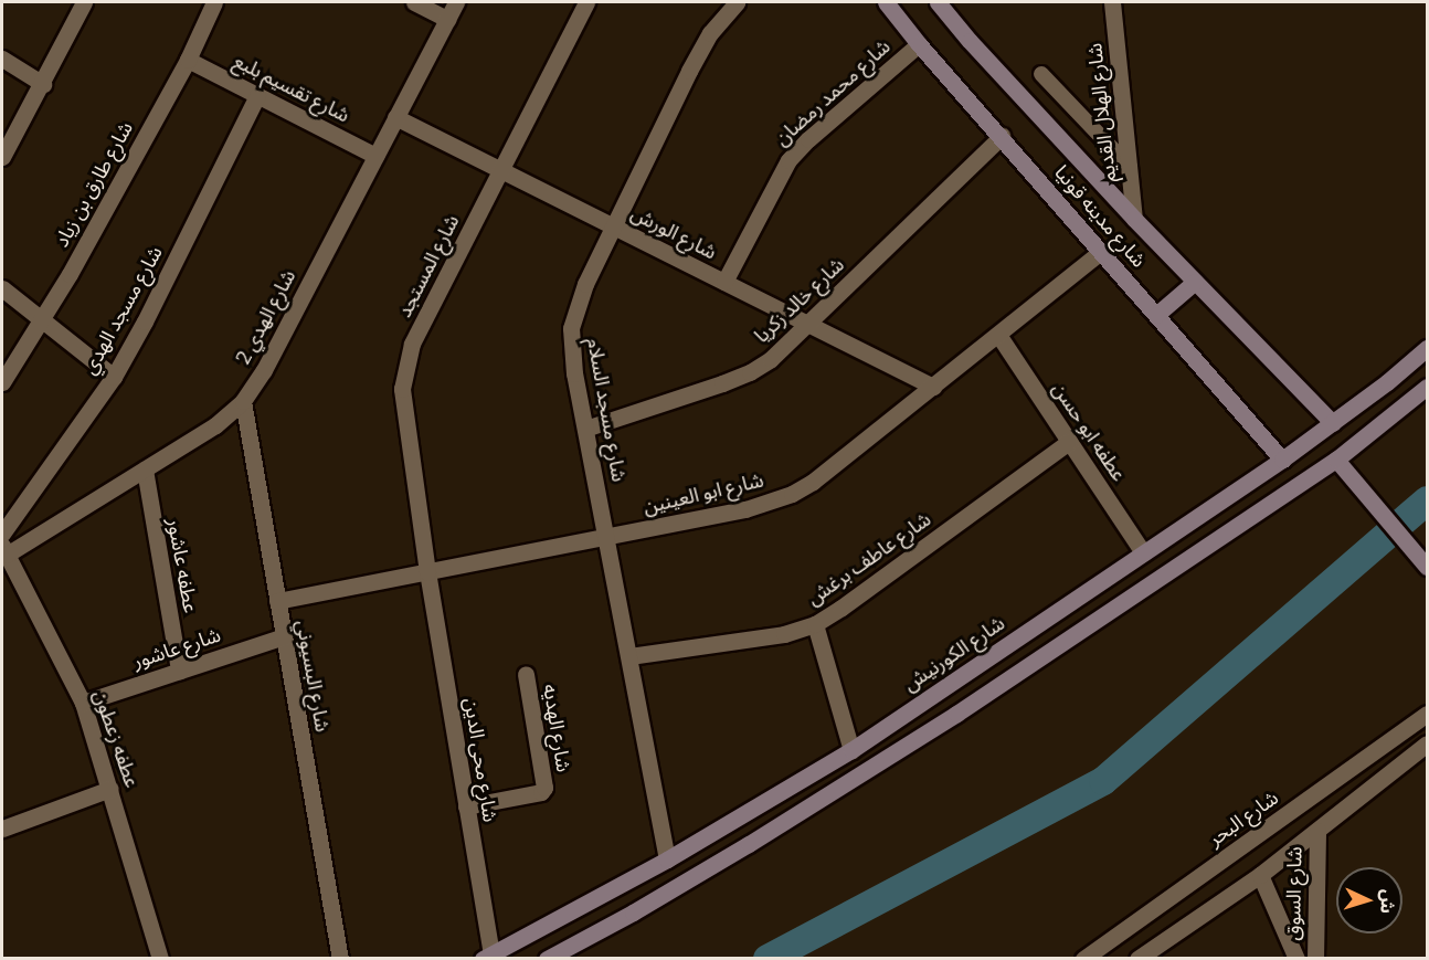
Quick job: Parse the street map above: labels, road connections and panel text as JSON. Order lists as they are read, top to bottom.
{
  "streets": {
    "main road": ["شارع مدينه قونيا", "شارع الكورنيش"],
    "street": [
      "شارع تقسيم بلبع",
      "شارع محمد رمضان",
      "شارع الهلال القديم",
      "شارع طارق بن زياد",
      "شارع الورش",
      "شارع المستجد",
      "شارع خالد زكريا",
      "شارع مسجد الهدي",
      "شارع الهدي 2",
      "شارع مسجد السلام",
      "عطفه ابو حسن",
      "شارع ابو العينين",
      "شارع عاطف برغش",
      "عطفه عاشور",
      "شارع عاشور",
      "شارع البسيوني",
      "شارع الهديه",
      "عطفه زعطون",
      "شارع محى الدين",
      "شارع البحر",
      "شارع السوق"
    ]
  },
  "crossings": [
    ["شارع تقسيم بلبع", "شارع طارق بن زياد"],
    ["شارع تقسيم بلبع", "شارع مسجد الهدي"],
    ["شارع تقسيم بلبع", "شارع الهدي 2"],
    ["شارع محمد رمضان", "شارع مدينه قونيا"],
    ["شارع محمد رمضان", "شارع الورش"],
    ["شارع الهلال القديم", "شارع مدينه قونيا"],
    ["شارع مدينه قونيا", "شارع خالد زكريا"],
    ["شارع مدينه قونيا", "شارع ابو العينين"],
    ["شارع مدينه قونيا", "شارع الكورنيش"],
    ["شارع الورش", "شارع المستجد"],
    ["شارع الورش", "شارع خالد زكريا"],
    ["شارع الورش", "شارع الهدي 2"],
    ["شارع الورش", "شارع مسجد السلام"],
    ["شارع الورش", "شارع ابو العينين"],
    ["شارع المستجد", "شارع ابو العينين"],
    ["شارع المستجد", "شارع محى الدين"],
    ["شارع خالد زكريا", "شارع مسجد السلام"],
    ["شارع الهدي 2", "عطفه عاشور"],
    ["شارع الهدي 2", "شارع البسيوني"],
    ["شارع الهدي 2", "عطفه زعطون"],
    ["شارع مسجد السلام", "شارع ابو العينين"],
    ["شارع مسجد السلام", "شارع عاطف برغش"],
    ["شارع مسجد السلام", "شارع الكورنيش"],
    ["عطفه ابو حسن", "شارع ابو العينين"],
    ["عطفه ابو حسن", "شارع عاطف برغش"],
    ["عطفه ابو حسن", "شارع الكورنيش"],
    ["شارع ابو العينين", "شارع البسيوني"],
    ["شارع ابو العينين", "شارع محى الدين"],
    ["عطفه عاشور", "شارع عاشور"],
    ["شارع عاشور", "شارع البسيوني"],
    ["شارع عاشور", "عطفه زعطون"],
    ["شارع الكورنيش", "شارع محى الدين"],
    ["شارع الهديه", "شارع محى الدين"]
  ],
  "north": "right"
}
